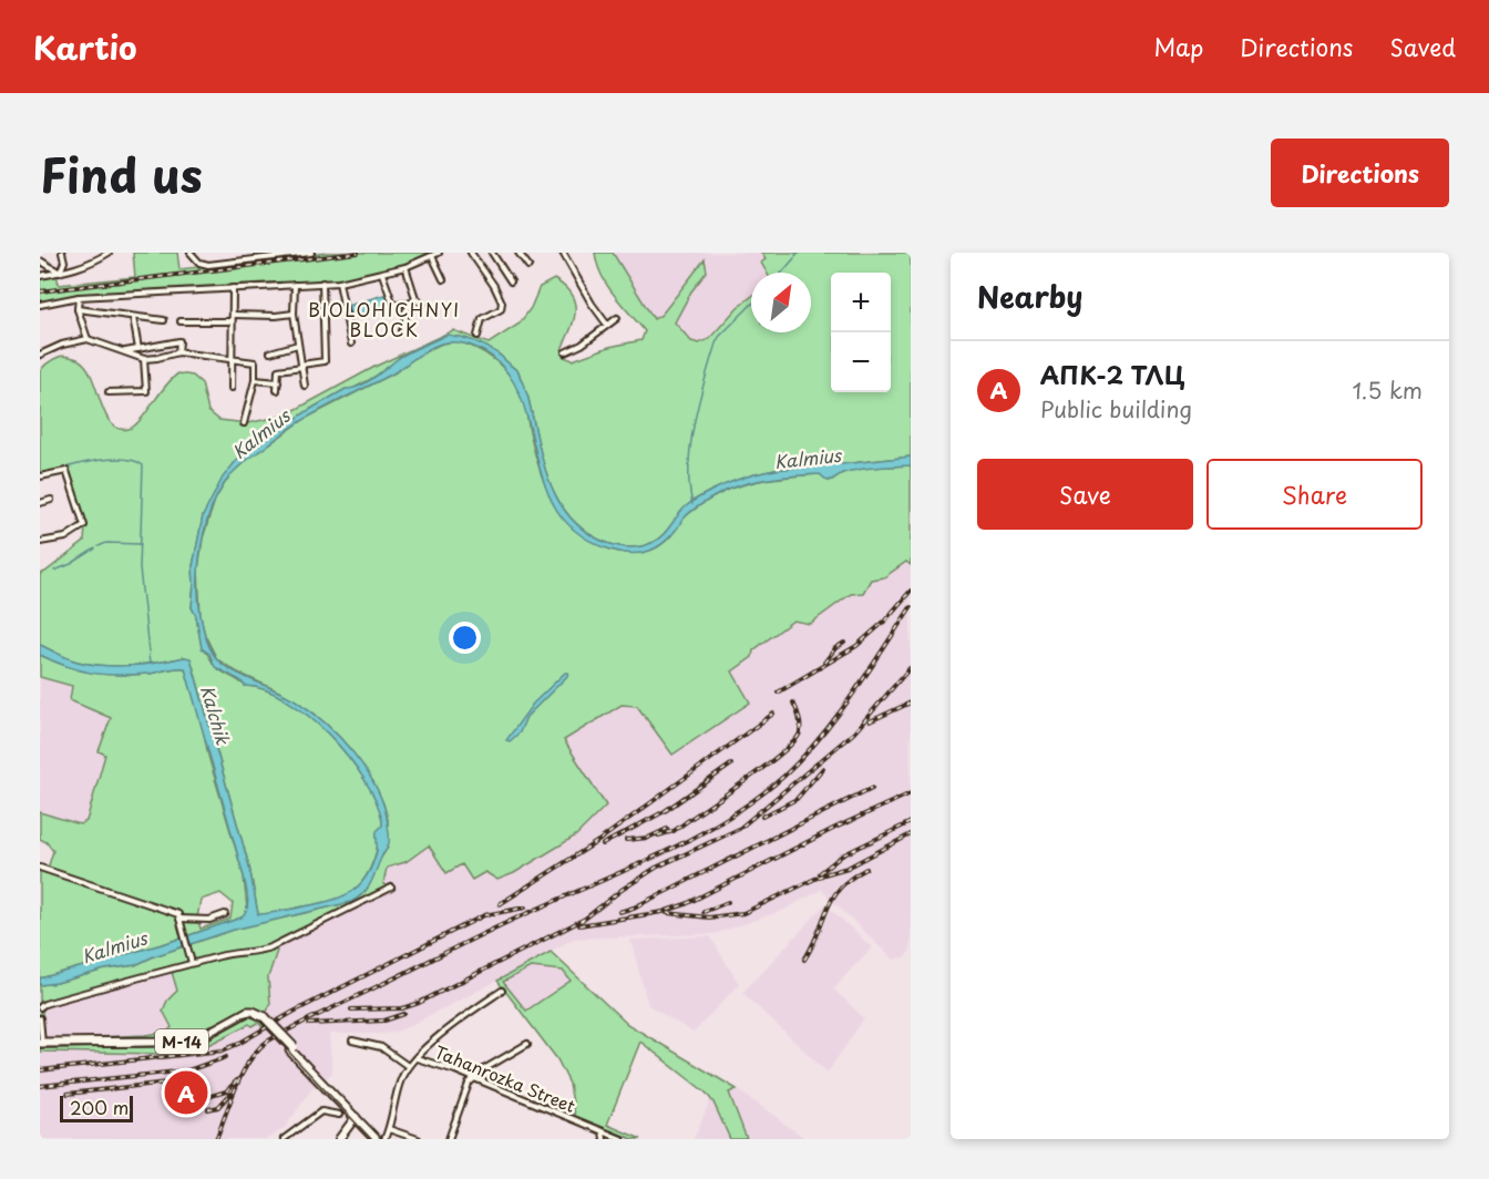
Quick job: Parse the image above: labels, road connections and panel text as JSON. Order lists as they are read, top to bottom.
{
  "streets": {
    "highway": ["М-14"],
    "street": ["Tahanrozka Street"]
  },
  "districts": ["BIOLOHICHNYI BLOCK"],
  "water": ["Kalmius", "Kalchik"],
  "scale_bar": "200 m",
  "north": "top right",
  "page": {
    "header": "Kartio",
    "nav": ["Map", "Directions", "Saved"],
    "title": "Find us",
    "buttons": [
      "Directions",
      ["Save", "Share"]
    ],
    "heading": "Nearby",
    "map_buttons": ["+", "−"],
    "list": [
      {
        "mark": "A",
        "name": "АПК-2 ТЛЦ",
        "note": "Public building",
        "value": "1.5 km"
      }
    ],
    "pins": "A",
    "scale": "200 m"
  }
}
